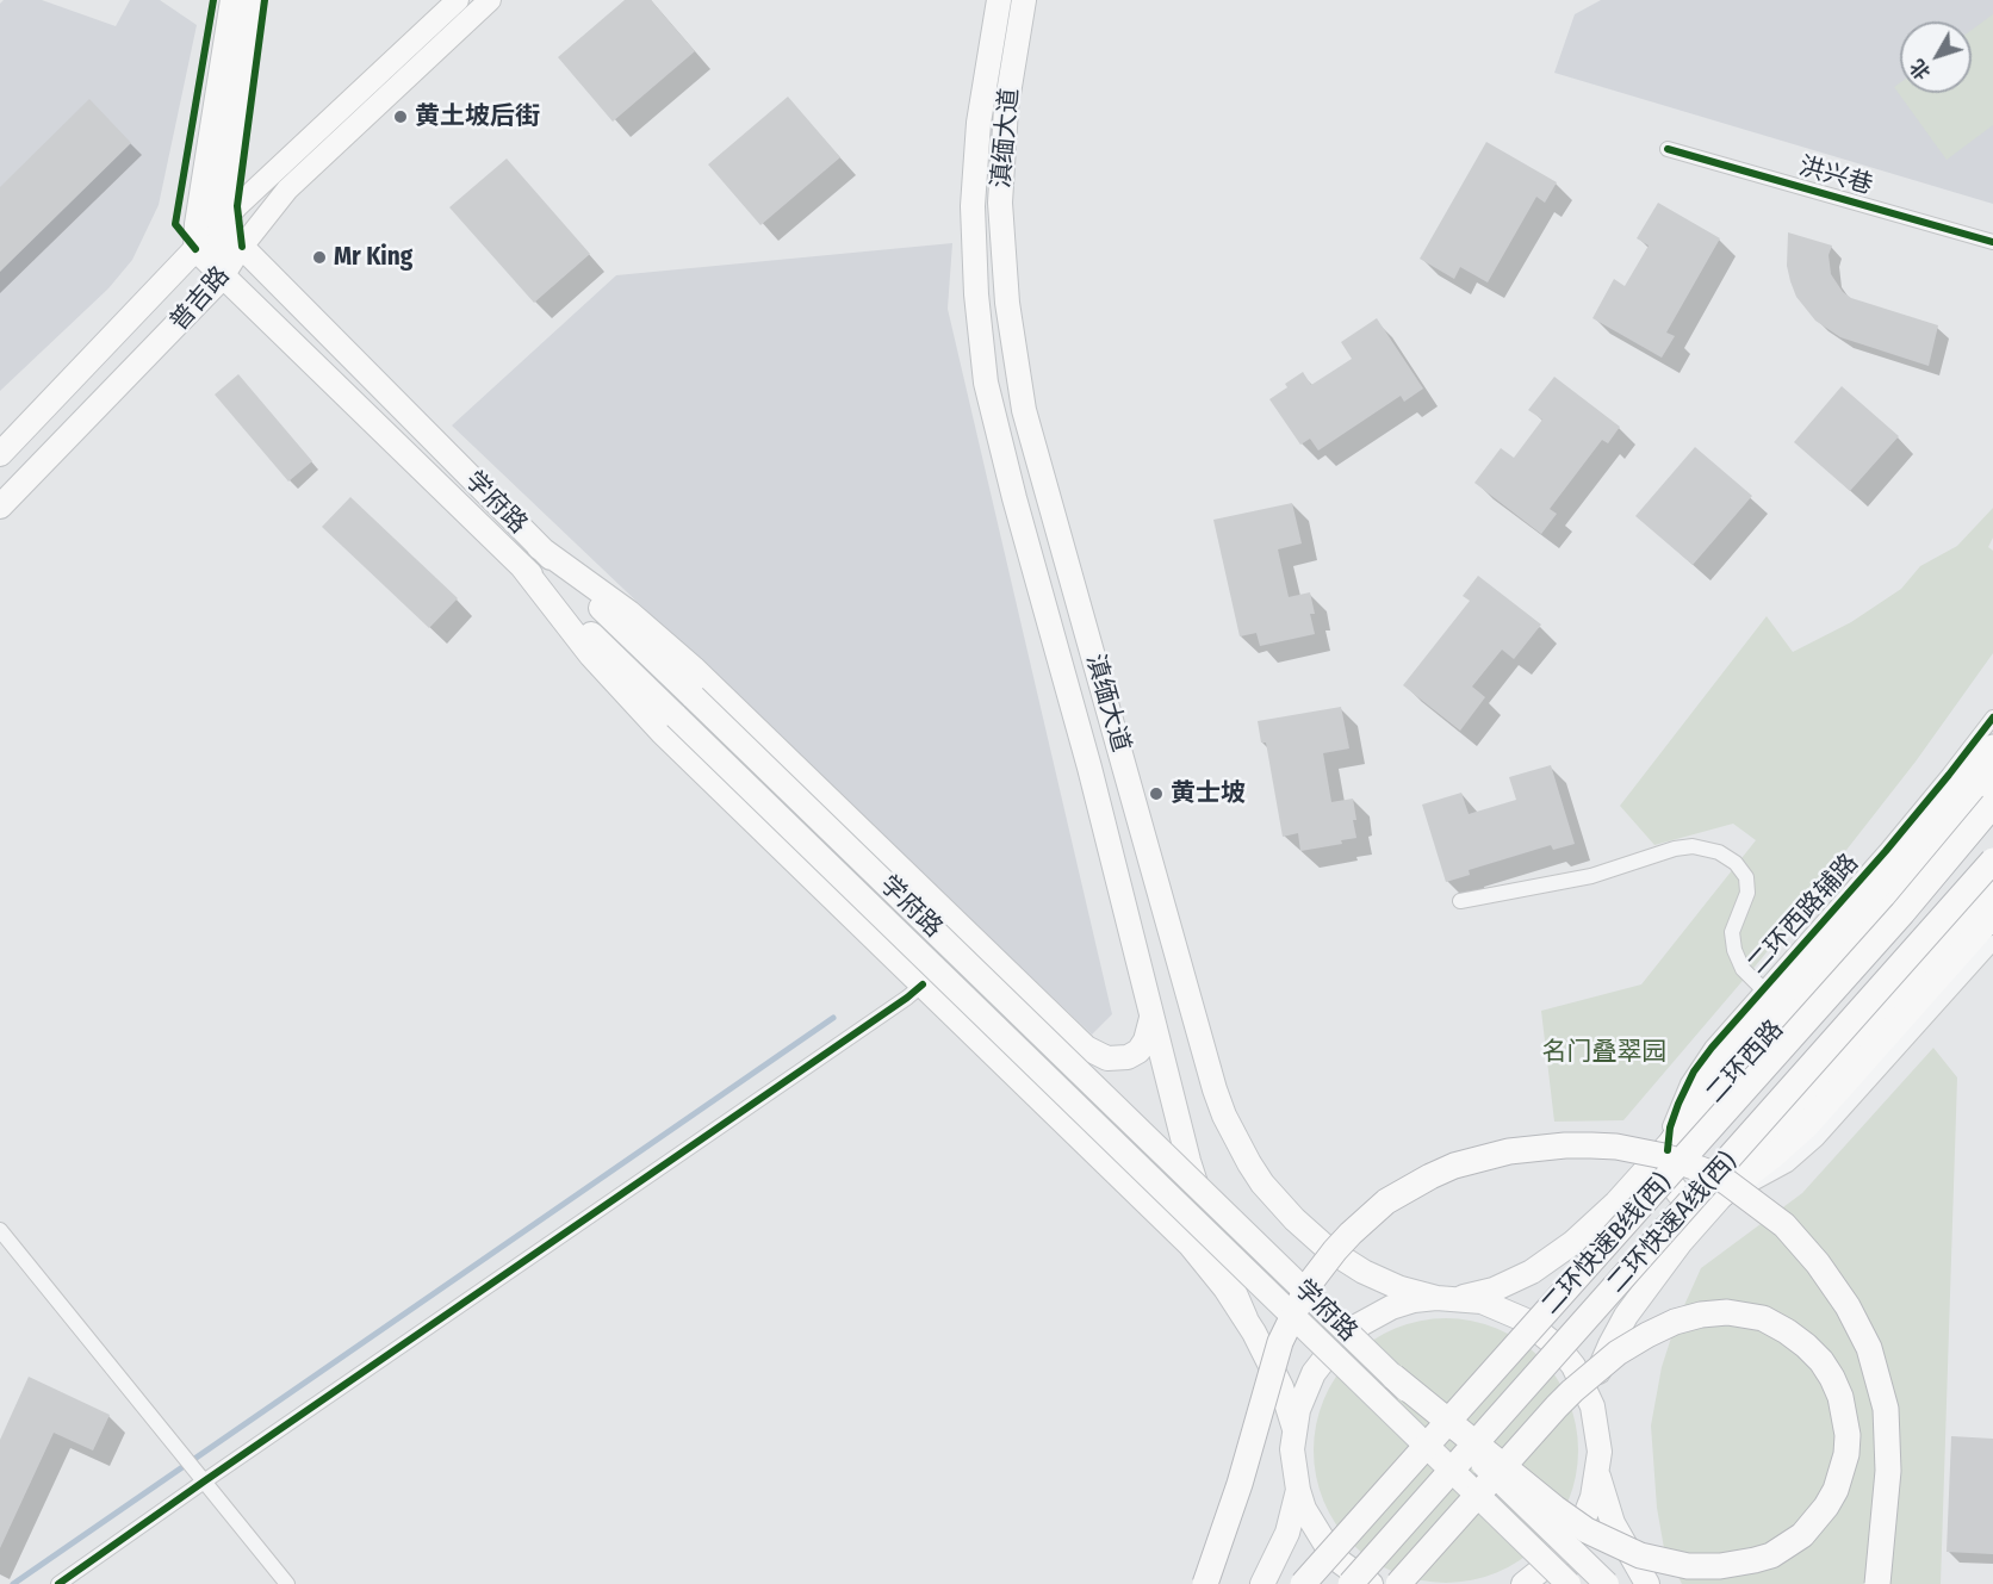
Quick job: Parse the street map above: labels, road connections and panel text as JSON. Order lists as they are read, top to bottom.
{
  "streets": {
    "highway": ["二环快速A线(西)", "二环快速B线(西)"],
    "main road": [
      "滇缅大道",
      "普吉路",
      "学府路",
      "二环西路"
    ],
    "street": ["洪兴巷", "二环西路辅路"]
  },
  "crossings": [
    ["滇缅大道", "学府路"],
    ["滇缅大道", "二环西路"],
    ["普吉路", "学府路"],
    ["学府路", "二环西路"],
    ["二环西路辅路", "二环西路"]
  ],
  "parks": ["名门叠翠园"],
  "places": ["黄土坡后街", "Mr King", "黄士坡"],
  "north": "bottom left"
}
